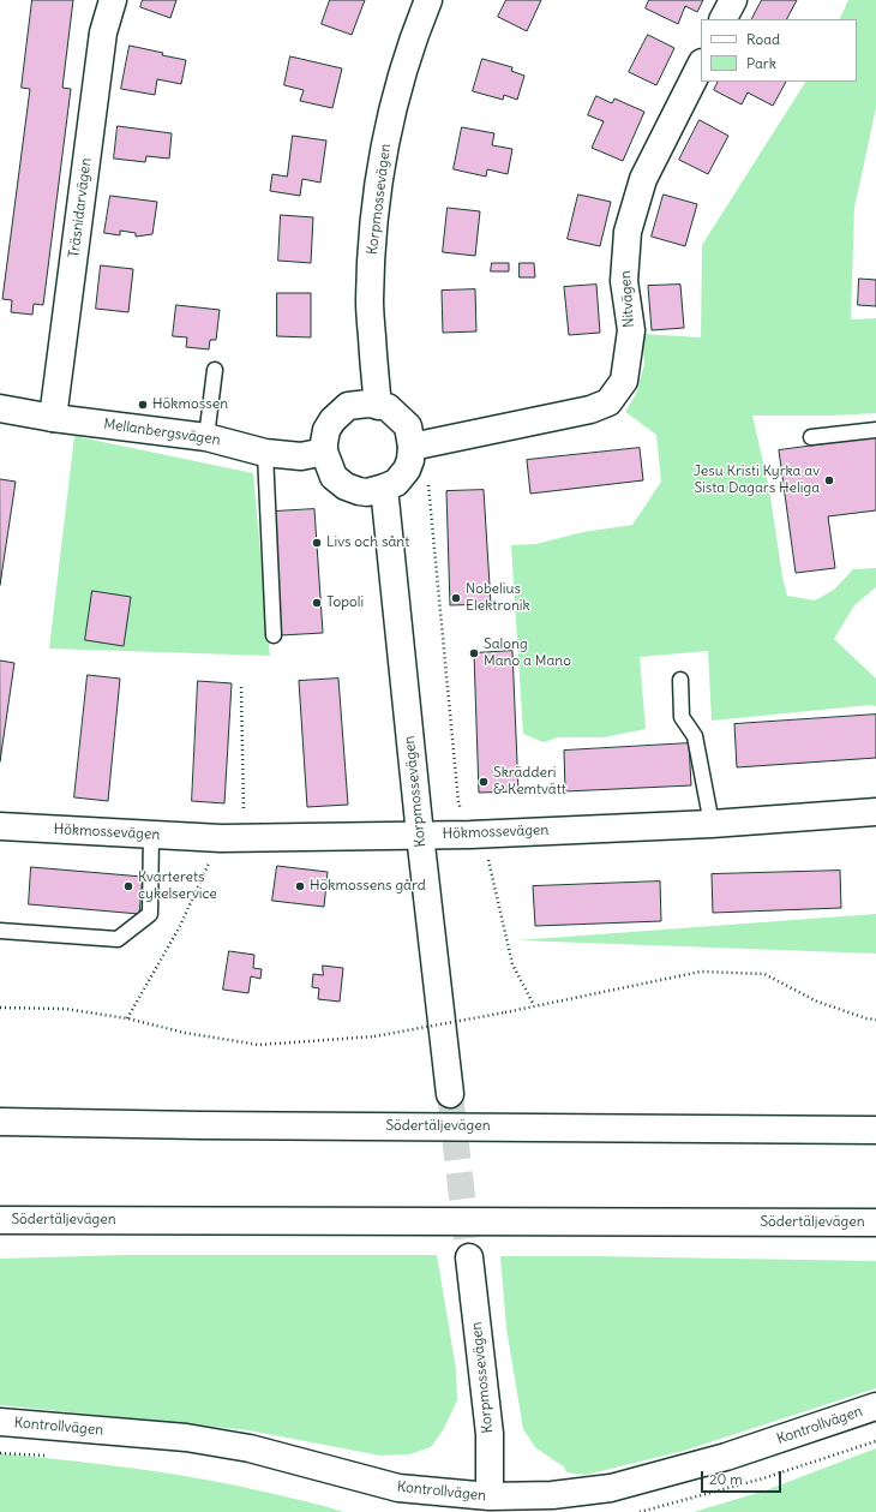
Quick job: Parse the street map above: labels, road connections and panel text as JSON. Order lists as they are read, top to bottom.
{
  "streets": {
    "main road": [
      "Korpmossevägen",
      "Träsnidarvägen",
      "Nitvägen",
      "Mellanbergsvägen",
      "Hökmossevägen",
      "Södertäljevägen",
      "Kontrollvägen"
    ]
  },
  "crossings": [
    ["Korpmossevägen", "Nitvägen"],
    ["Korpmossevägen", "Mellanbergsvägen"],
    ["Korpmossevägen", "Hökmossevägen"],
    ["Korpmossevägen", "Kontrollvägen"],
    ["Träsnidarvägen", "Mellanbergsvägen"],
    ["Nitvägen", "Mellanbergsvägen"]
  ],
  "places": [
    "Hökmossen",
    "Jesu Kristi Kyrka av Sista Dagars Heliga",
    "Livs och sånt",
    "Nobelius Elektronik",
    "Topoli",
    "Salong Mano a Mano",
    "Skrädderi & Kemtvätt",
    "Kvarterets cykelservice",
    "Hökmossens gård"
  ],
  "legend": ["Road", "Park"],
  "scale_bar": "20 m"
}
